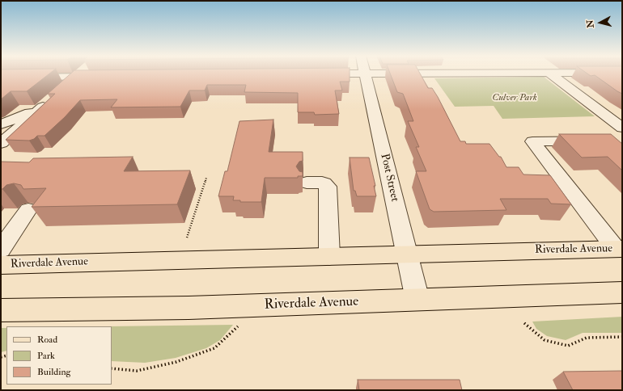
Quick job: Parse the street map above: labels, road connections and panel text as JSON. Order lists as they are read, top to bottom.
{
  "streets": {
    "main road": ["Riverdale Avenue"],
    "street": ["Post Street"]
  },
  "crossings": [
    ["Post Street", "Riverdale Avenue"]
  ],
  "parks": ["Culver Park"],
  "legend": ["Road", "Park", "Building"],
  "north": "left"
}
